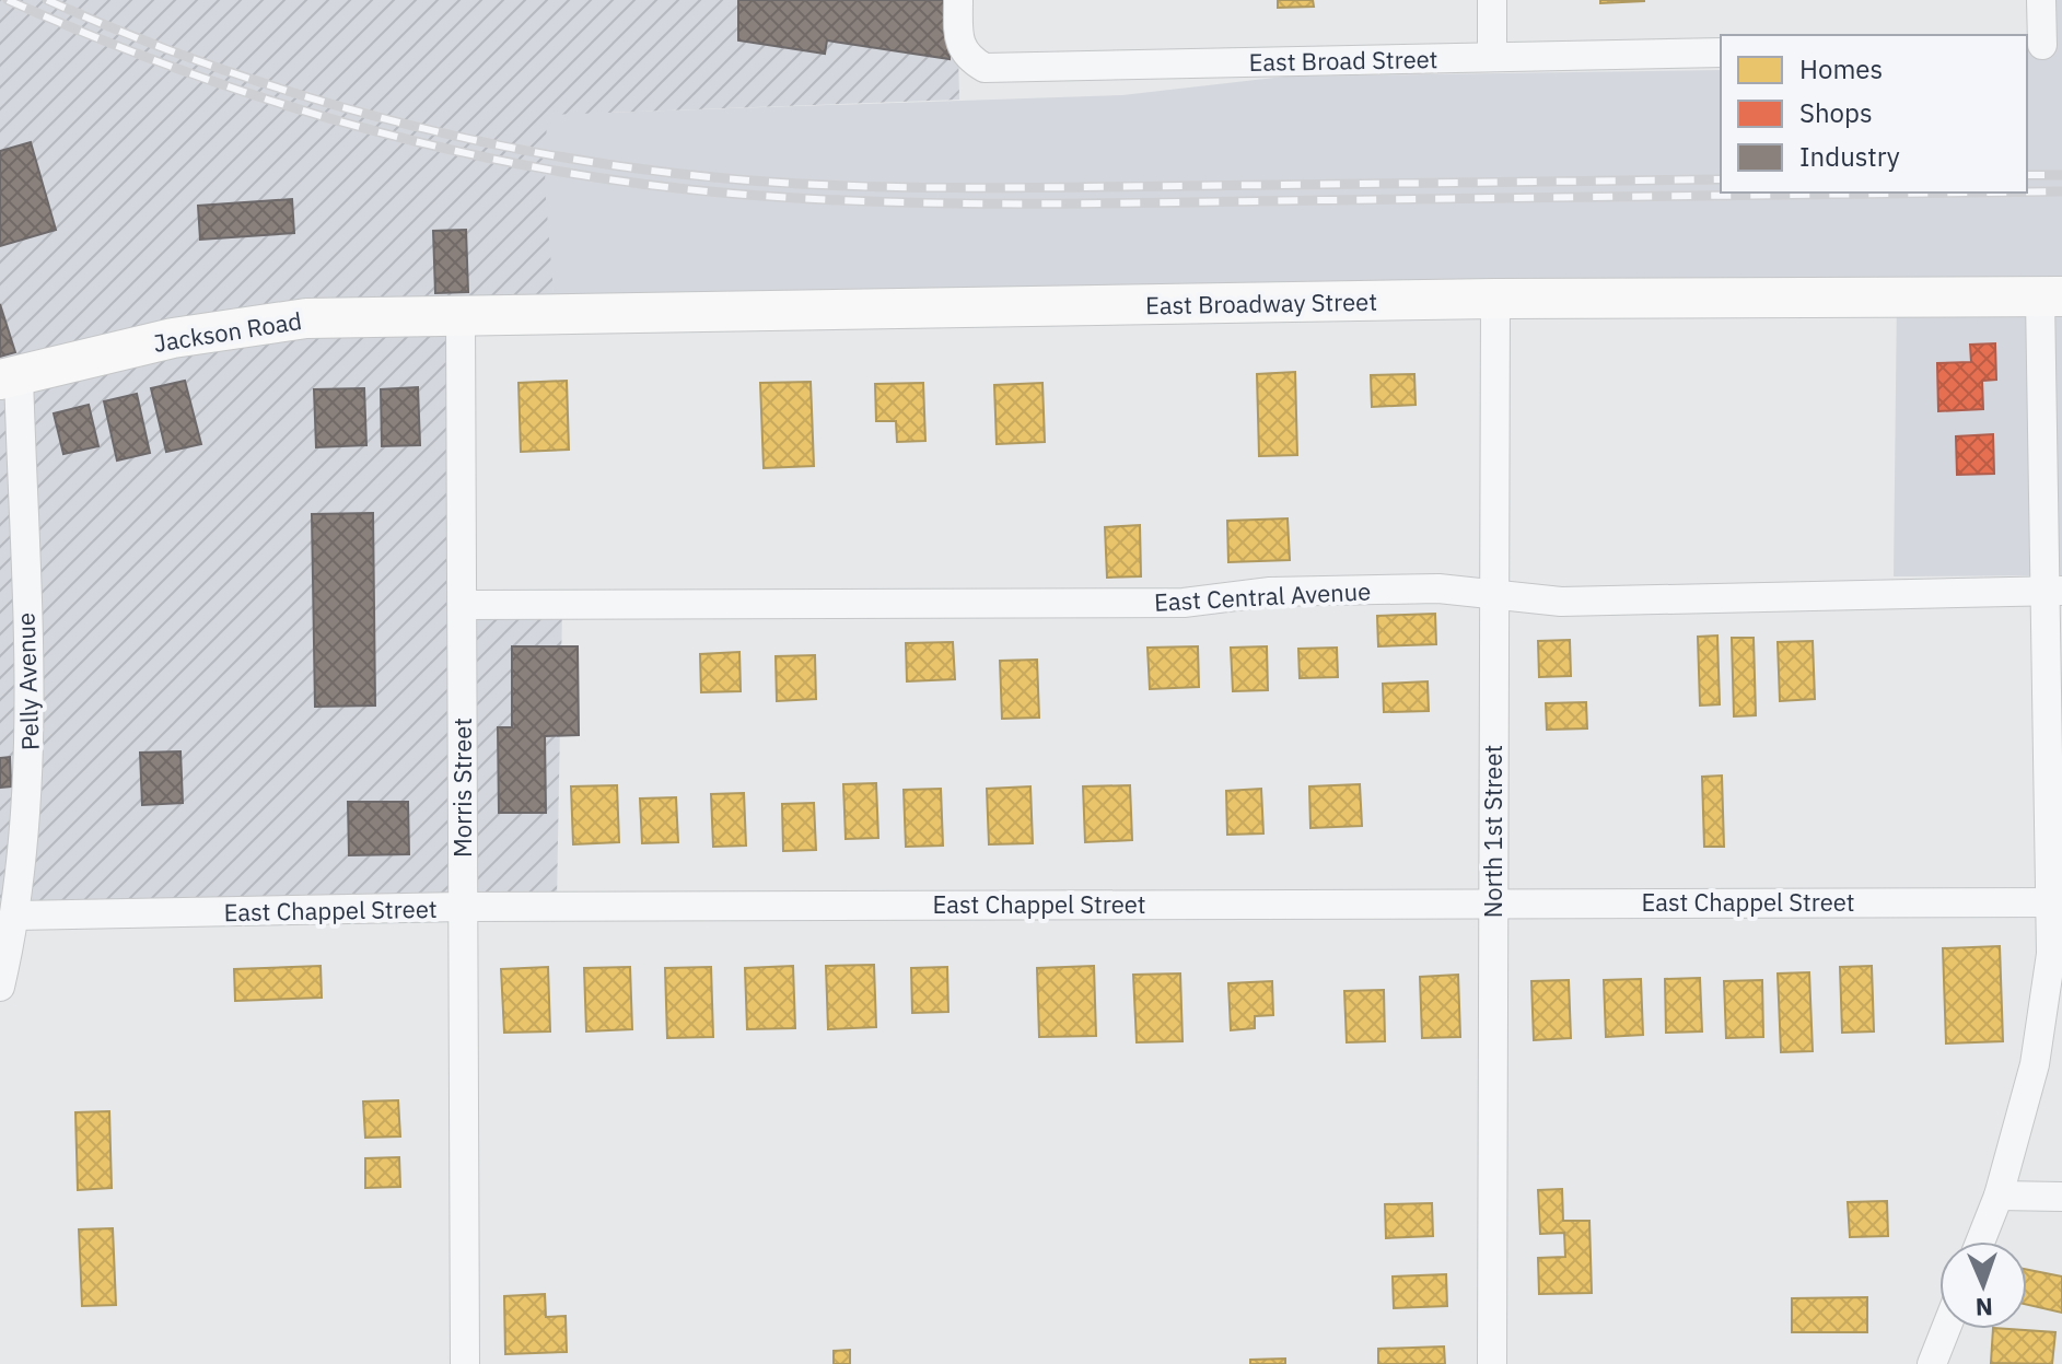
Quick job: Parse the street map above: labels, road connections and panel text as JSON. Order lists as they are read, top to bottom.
{
  "streets": {
    "main road": ["East Broadway Street", "Jackson Road"],
    "street": [
      "East Broad Street",
      "East Central Avenue",
      "Pelly Avenue",
      "Morris Street",
      "North 1st Street",
      "East Chappel Street"
    ]
  },
  "crossings": [
    ["East Broadway Street", "Jackson Road"],
    ["East Broadway Street", "Morris Street"],
    ["East Broadway Street", "North 1st Street"],
    ["Jackson Road", "Pelly Avenue"],
    ["Jackson Road", "Morris Street"],
    ["East Central Avenue", "Morris Street"],
    ["East Central Avenue", "North 1st Street"],
    ["Pelly Avenue", "East Chappel Street"],
    ["Morris Street", "East Chappel Street"],
    ["North 1st Street", "East Chappel Street"]
  ],
  "legend": ["Homes", "Shops", "Industry"],
  "north": "bottom"
}
